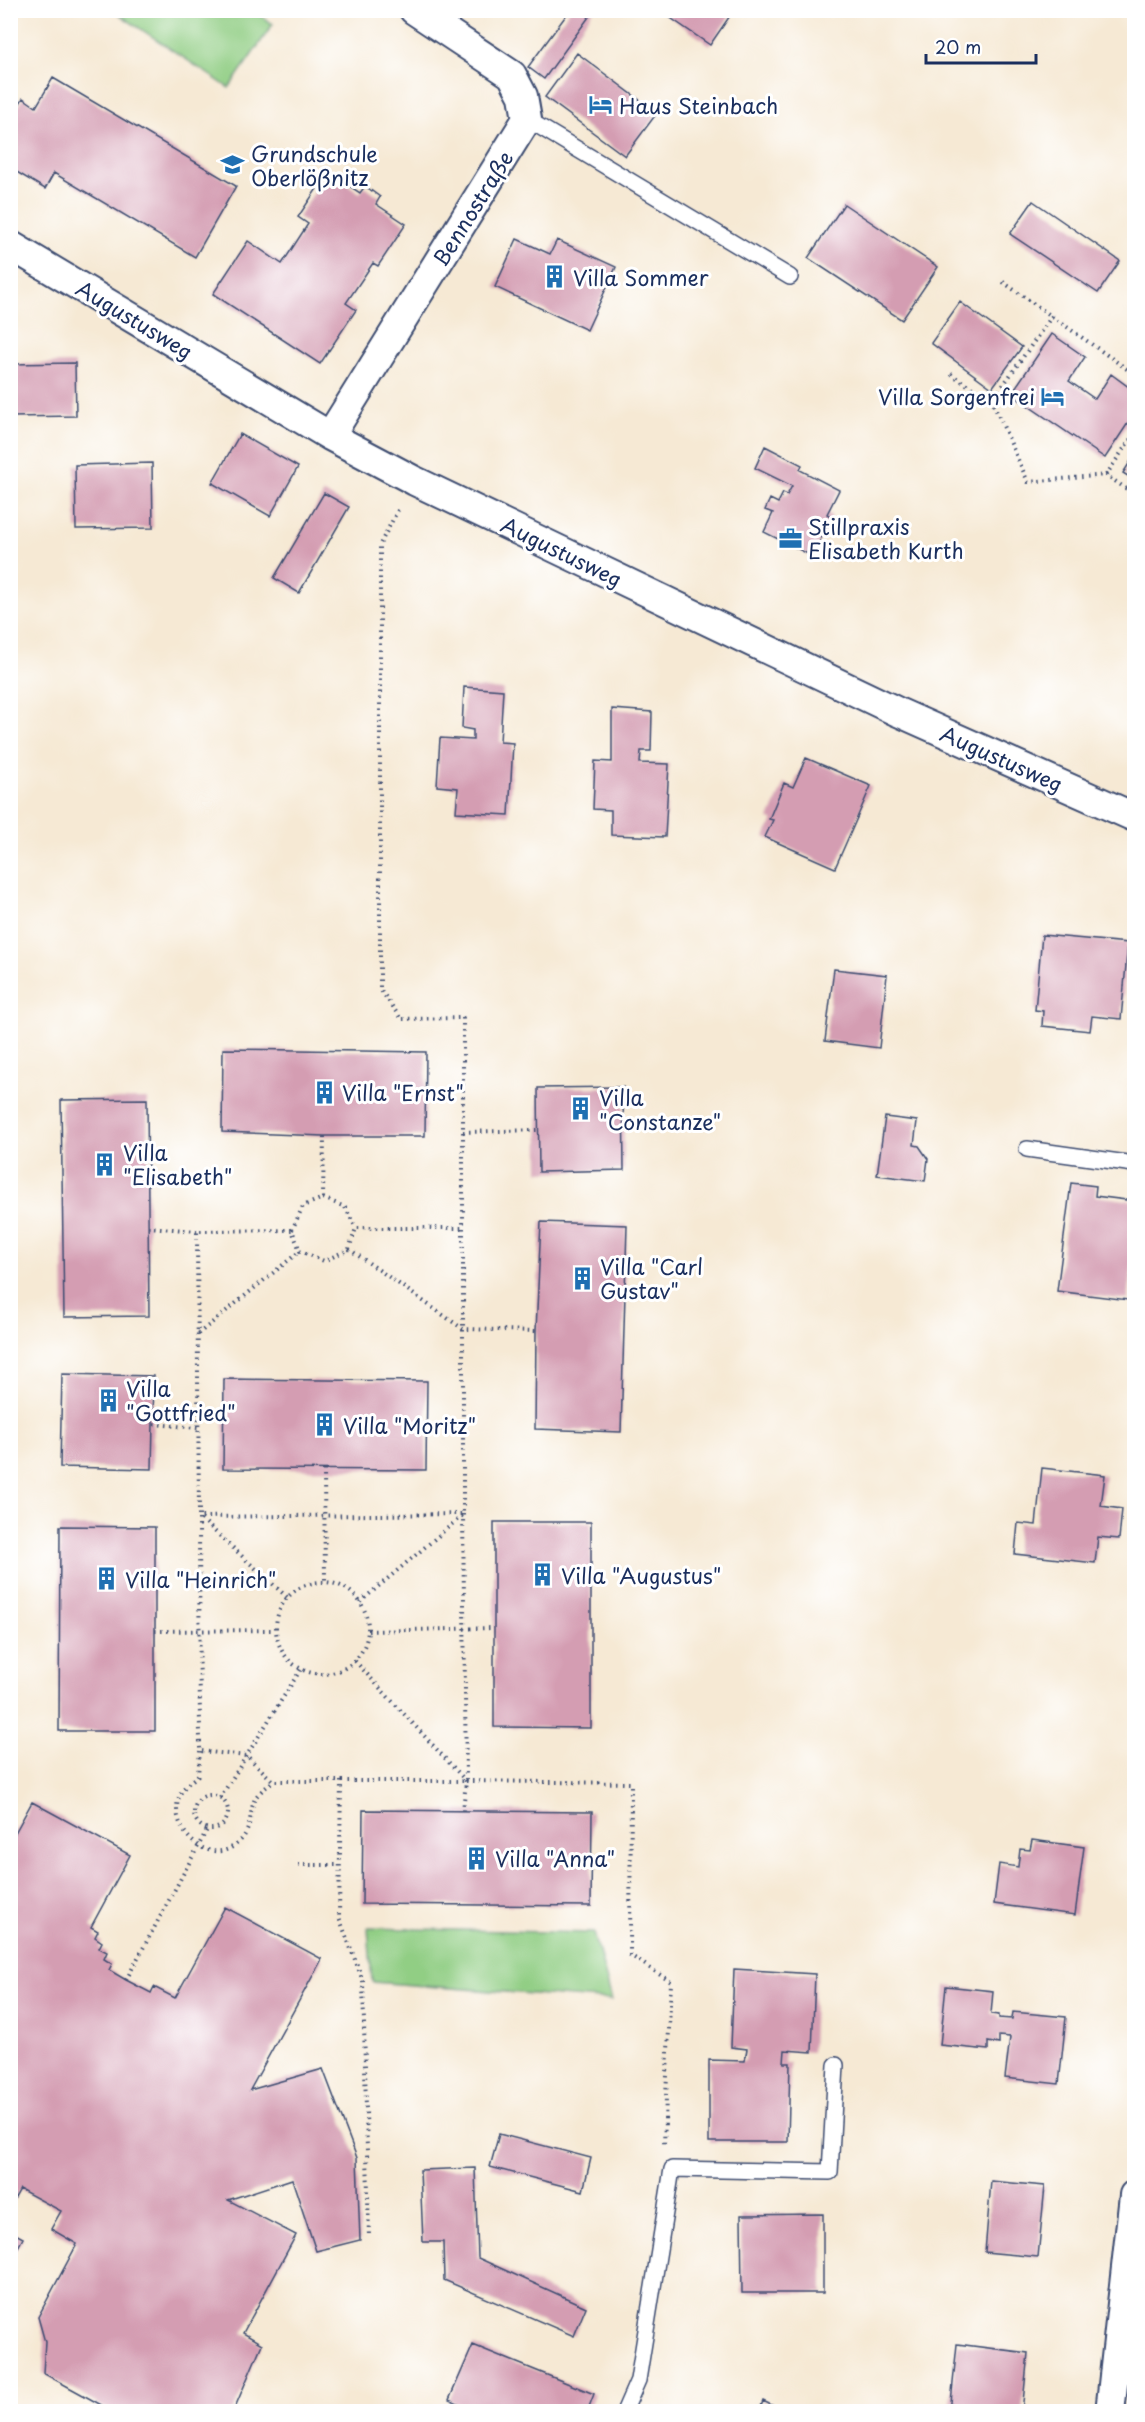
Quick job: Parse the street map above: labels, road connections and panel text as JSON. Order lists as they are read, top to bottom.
{
  "streets": {
    "street": ["Bennostraße", "Augustusweg"]
  },
  "crossings": [
    ["Bennostraße", "Augustusweg"]
  ],
  "places": {
    "hotel": ["Haus Steinbach", "Villa Sorgenfrei"],
    "school or university": ["Grundschule Oberlößnitz"],
    "building": [
      "Villa Sommer",
      "Villa \"Ernst\"",
      "Villa \"Constanze\"",
      "Villa \"Elisabeth\"",
      "Villa \"Carl Gustav\"",
      "Villa \"Gottfried\"",
      "Villa \"Moritz\"",
      "Villa \"Augustus\"",
      "Villa \"Heinrich\"",
      "Villa \"Anna\""
    ],
    "office": ["Stillpraxis Elisabeth Kurth"]
  },
  "scale_bar": "20 m"
}
